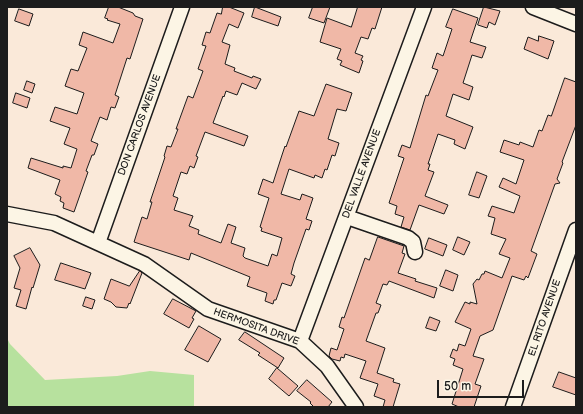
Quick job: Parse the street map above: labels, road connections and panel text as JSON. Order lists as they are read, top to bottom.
{
  "streets": {
    "street": [
      "DON CARLOS AVENUE",
      "DEL VALLE AVENUE",
      "EL RITO AVENUE",
      "HERMOSITA DRIVE"
    ]
  },
  "crossings": [
    ["DON CARLOS AVENUE", "HERMOSITA DRIVE"],
    ["DEL VALLE AVENUE", "HERMOSITA DRIVE"]
  ],
  "scale_bar": "50 m"
}
